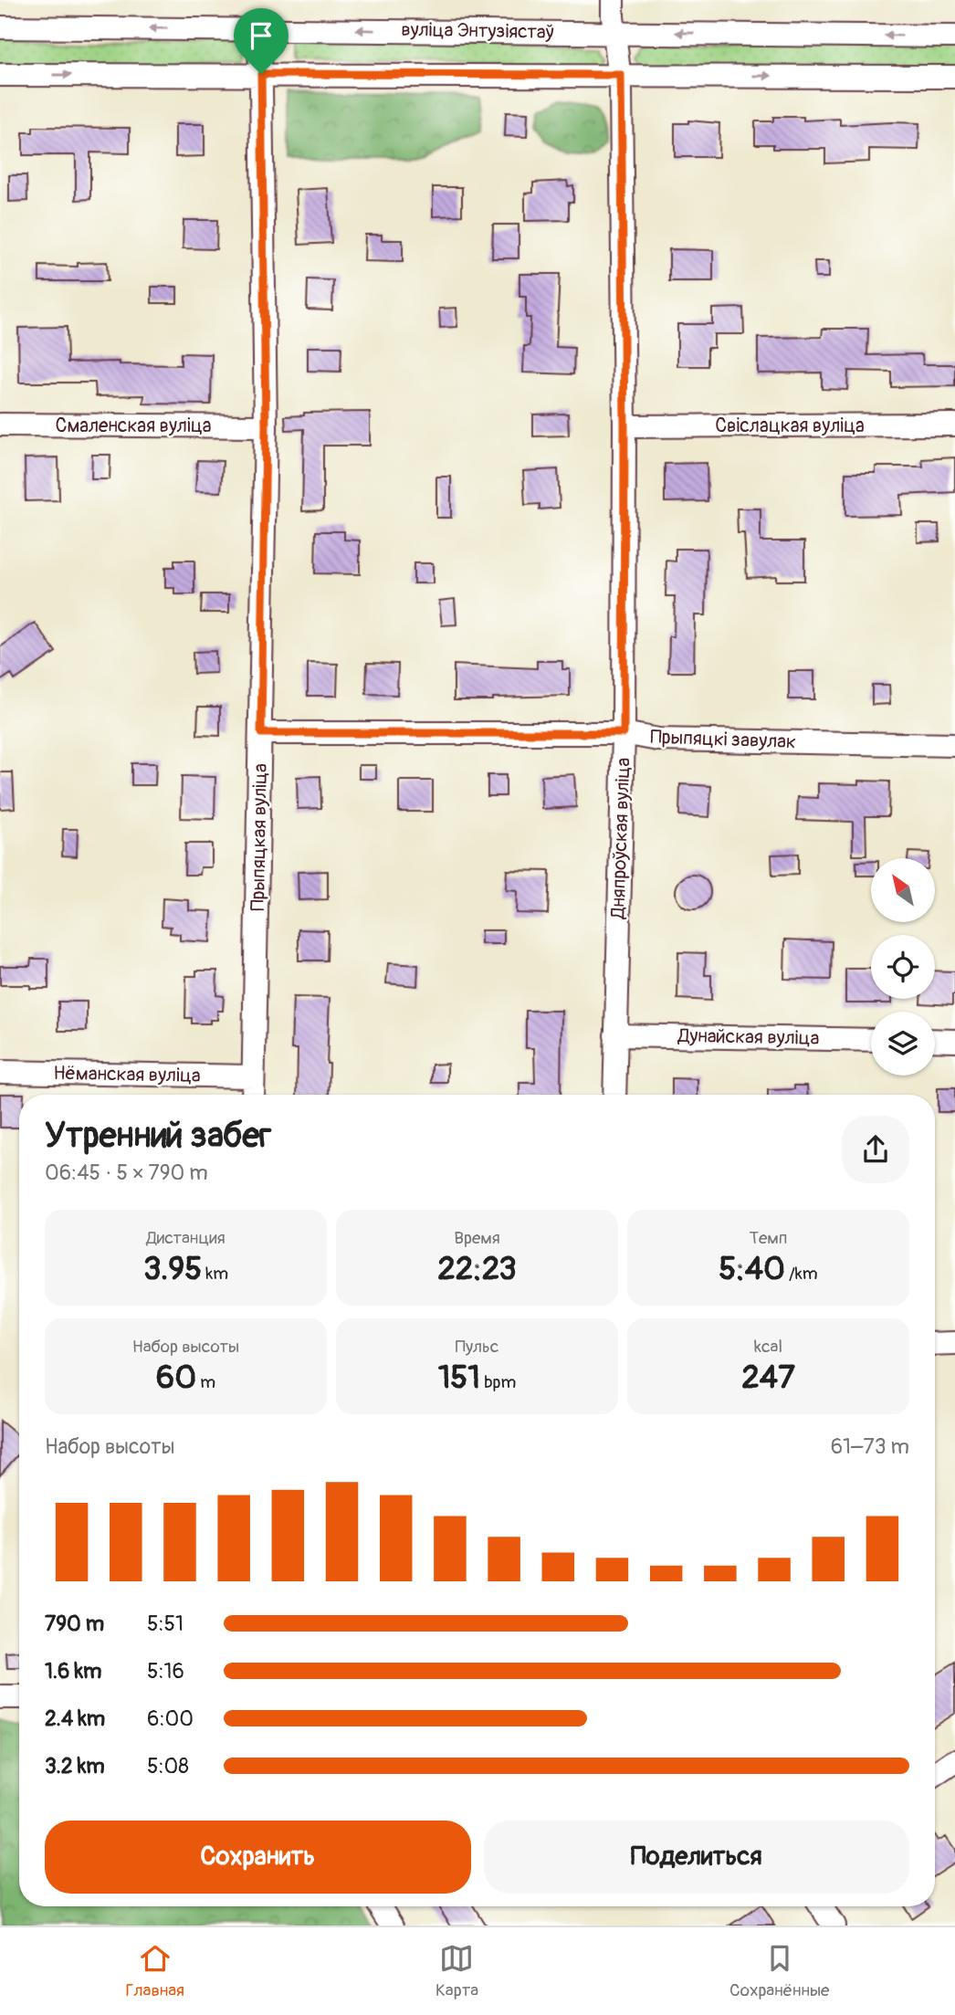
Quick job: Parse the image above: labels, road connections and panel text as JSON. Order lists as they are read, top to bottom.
{
  "streets": {
    "street": [
      "вуліца Энтузіястаў",
      "Смаленская вуліца",
      "Свіслацкая вуліца",
      "Прыпяцкі завулак",
      "Прыпяцкая вуліца",
      "Дняпроўская вуліца",
      "Дунайская вуліца",
      "Нёманская вуліца"
    ]
  },
  "crossings": [
    ["вуліца Энтузіястаў", "Прыпяцкая вуліца"],
    ["вуліца Энтузіястаў", "Дняпроўская вуліца"],
    ["Смаленская вуліца", "Прыпяцкая вуліца"],
    ["Свіслацкая вуліца", "Дняпроўская вуліца"],
    ["Прыпяцкі завулак", "Прыпяцкая вуліца"],
    ["Прыпяцкі завулак", "Дняпроўская вуліца"],
    ["Прыпяцкая вуліца", "Нёманская вуліца"],
    ["Дняпроўская вуліца", "Дунайская вуліца"]
  ],
  "north": "top left",
  "page": {
    "heading": ["Утренний забег", "06:45 · 5 × 790 m"],
    "stats": [
      ["Дистанция", "3.95 km"],
      ["Время", "22:23"],
      ["Темп", "5:40 /km"],
      ["Набор высоты", "60 m"],
      ["Пульс", "151 bpm"],
      ["kcal", "247"]
    ],
    "chart": ["Набор высоты", "61–73 m"],
    "list": [
      {
        "name": "790 m",
        "note": "5:51"
      },
      {
        "name": "1.6 km",
        "note": "5:16"
      },
      {
        "name": "2.4 km",
        "note": "6:00"
      },
      {
        "name": "3.2 km",
        "note": "5:08"
      }
    ],
    "buttons": ["Сохранить", "Поделиться"],
    "tabs": ["Главная", "Карта", "Сохранённые"]
  }
}
